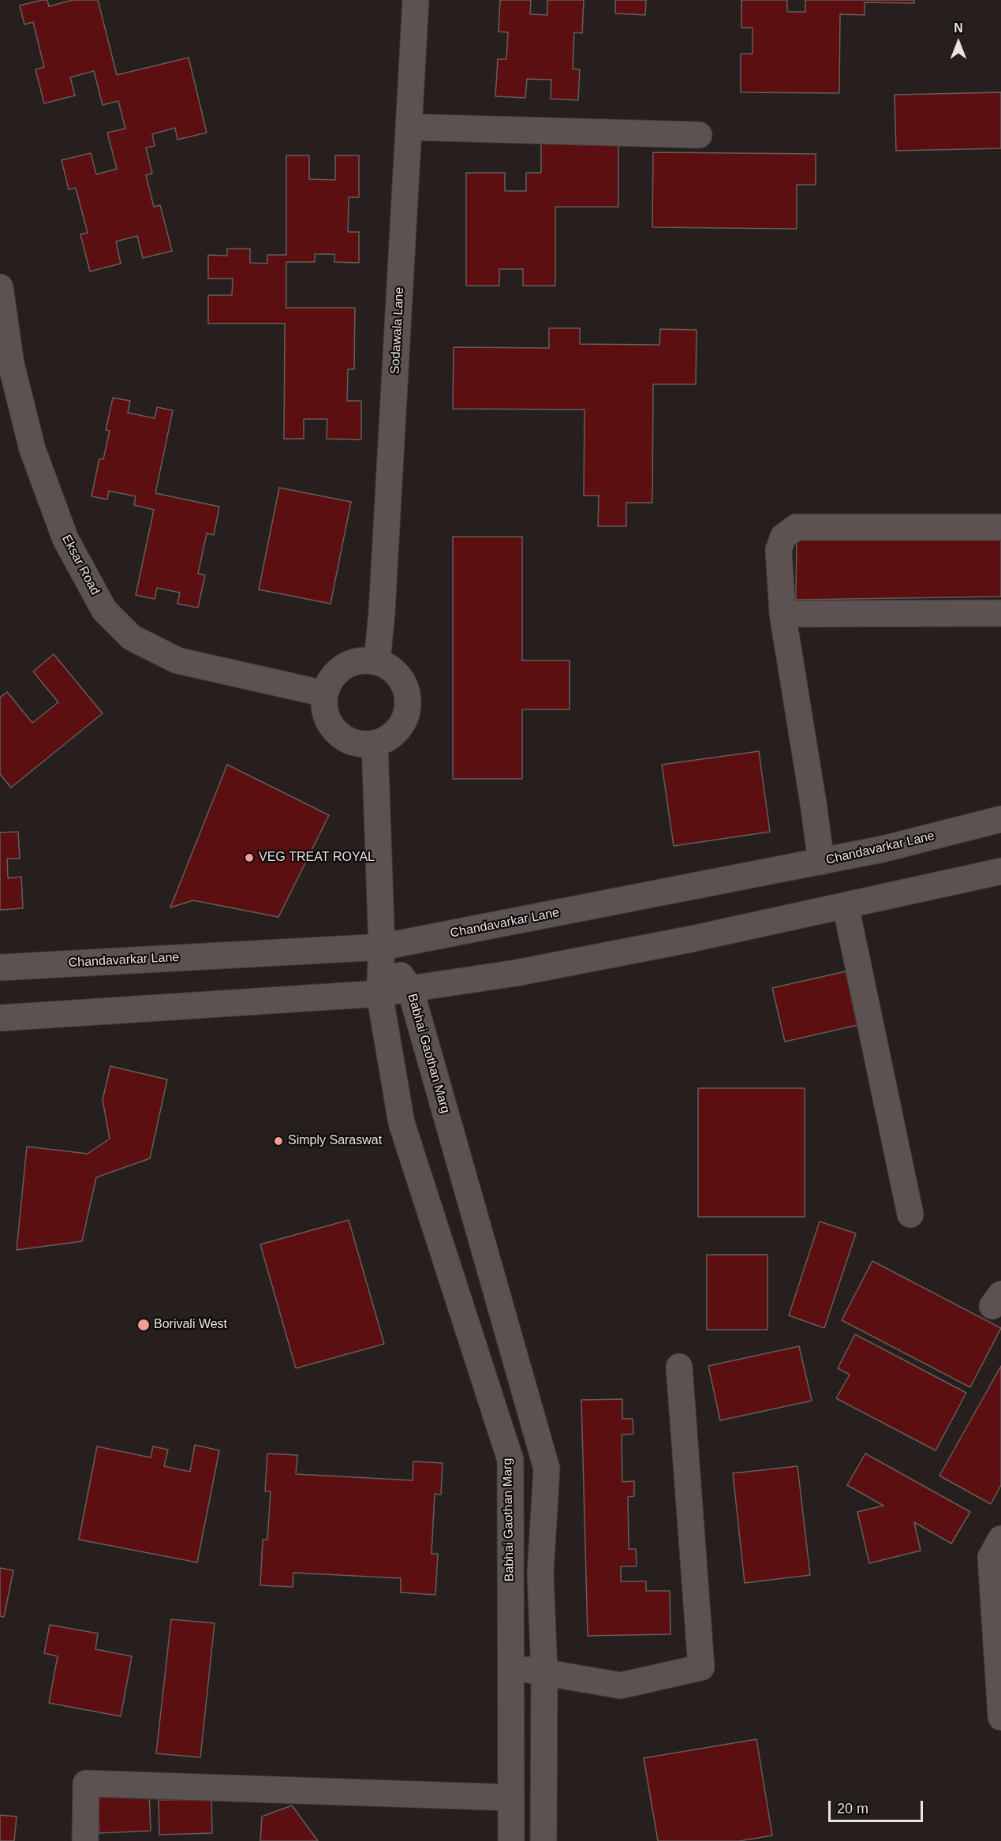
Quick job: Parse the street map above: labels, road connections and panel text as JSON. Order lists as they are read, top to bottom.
{
  "streets": {
    "street": [
      "Sodawala Lane",
      "Eksar Road",
      "Chandavarkar Lane",
      "Babhai Gaothan Marg"
    ]
  },
  "crossings": [
    ["Sodawala Lane", "Eksar Road"],
    ["Chandavarkar Lane", "Babhai Gaothan Marg"]
  ],
  "places": ["VEG TREAT ROYAL", "Simply Saraswat", "Borivali West"],
  "scale_bar": "20 m",
  "north": "top"
}
